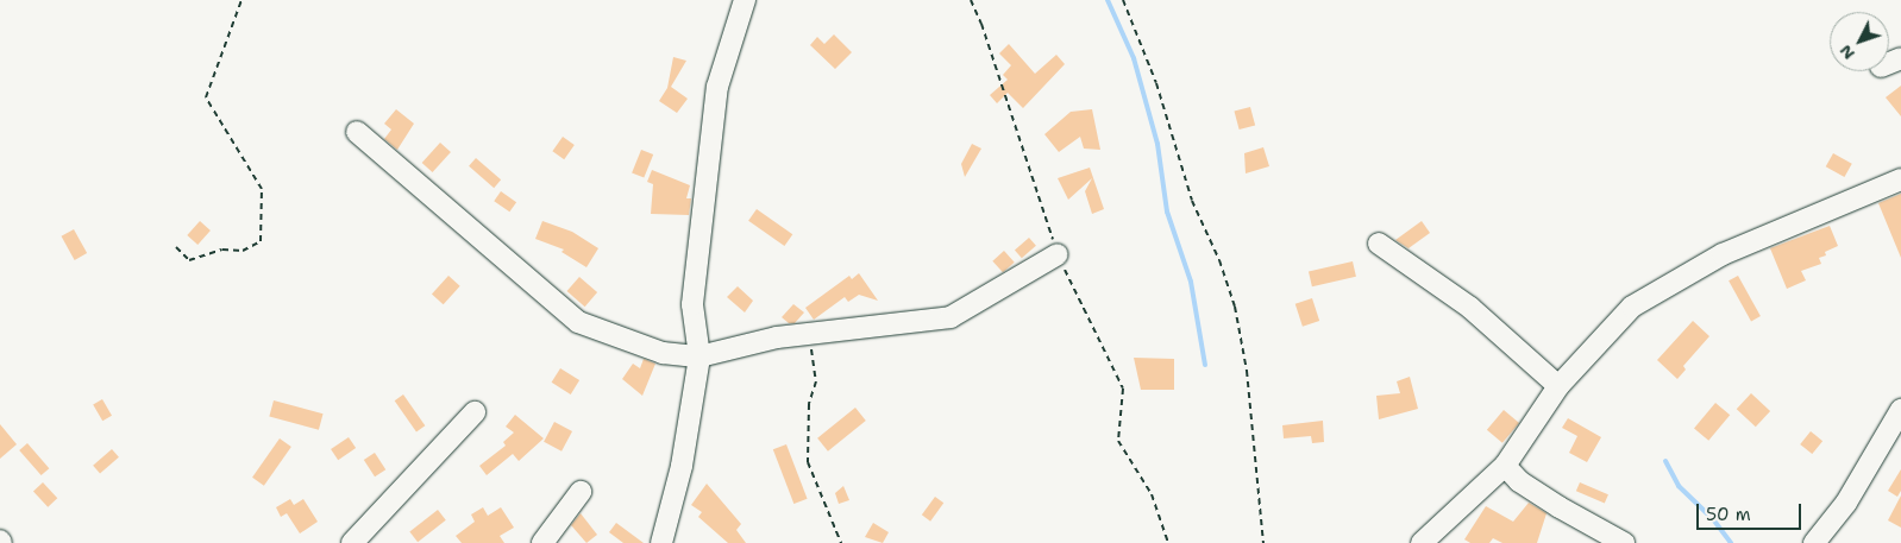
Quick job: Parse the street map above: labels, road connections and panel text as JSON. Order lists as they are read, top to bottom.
{
  "scale_bar": "50 m",
  "north": "bottom left"
}
